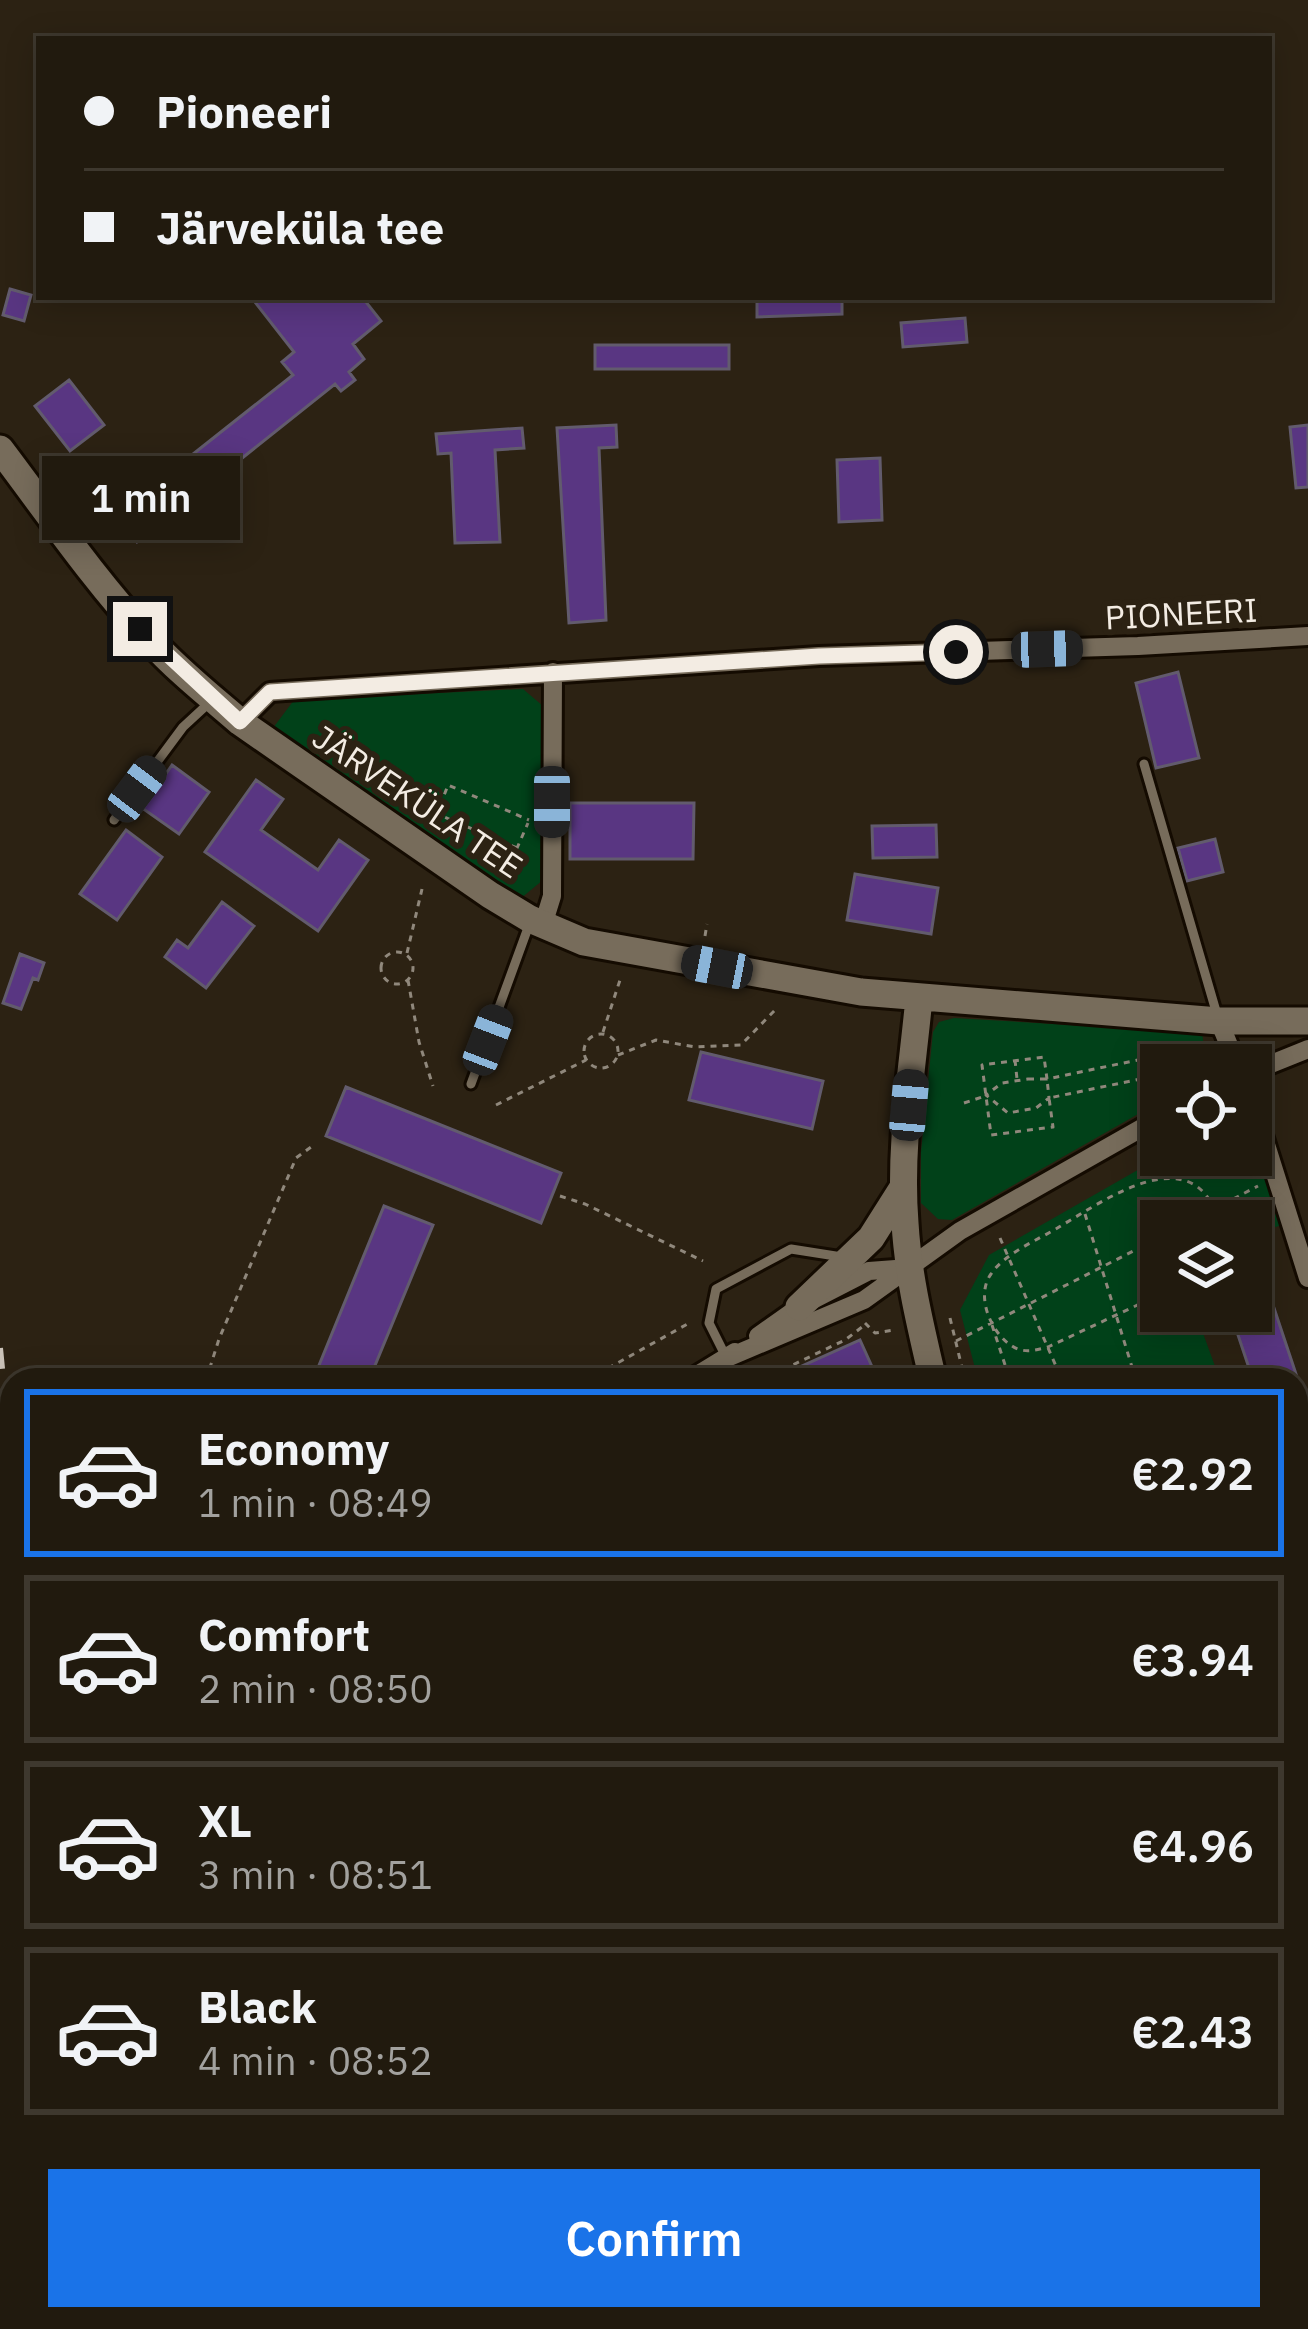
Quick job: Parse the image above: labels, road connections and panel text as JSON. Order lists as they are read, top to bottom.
{
  "streets": {
    "main road": ["JÄRVEKÜLA TEE"],
    "street": ["PIONEERI"]
  },
  "crossings": [
    ["PIONEERI", "JÄRVEKÜLA TEE"]
  ],
  "page": {
    "banner": ["Pioneeri", "Järveküla tee"],
    "bubble": "1 min",
    "list": [
      {
        "name": "Economy",
        "note": "1 min · 08:49",
        "value": "€2.92"
      },
      {
        "name": "Comfort",
        "note": "2 min · 08:50",
        "value": "€3.94"
      },
      {
        "name": "XL",
        "note": "3 min · 08:51",
        "value": "€4.96"
      },
      {
        "name": "Black",
        "note": "4 min · 08:52",
        "value": "€2.43"
      }
    ],
    "buttons": "Confirm"
  }
}
